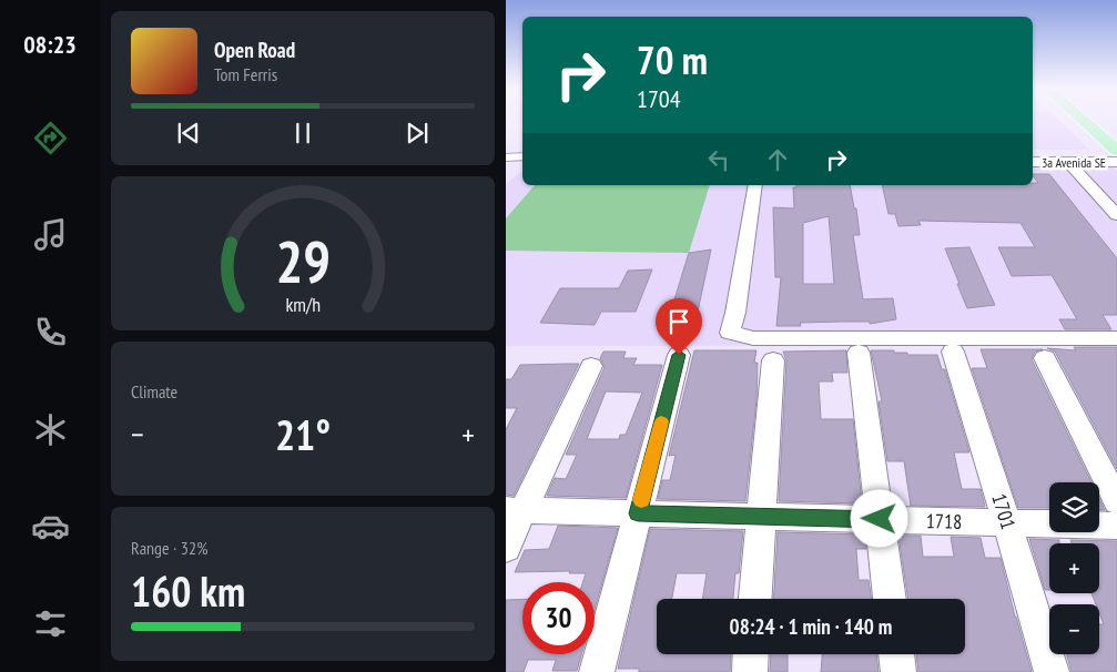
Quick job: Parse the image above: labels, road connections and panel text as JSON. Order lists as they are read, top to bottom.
{
  "streets": {
    "street": ["3a Avenida SE", "1701", "1718"]
  },
  "crossings": [
    ["1701", "1718"]
  ],
  "page": {
    "tabs": "08:23",
    "turn": ["70 m", "1704"],
    "song": ["Open Road", "Tom Ferris"],
    "tile": [
      "Climate",
      ["Range · 32%", "160 km"]
    ],
    "heat": ["−", "21°", "+"],
    "map_buttons": ["+", "−"],
    "limit": "30",
    "trip": "08:24 · 1 min · 140 m",
    "gauge": ["29", "km/h"]
  }
}
